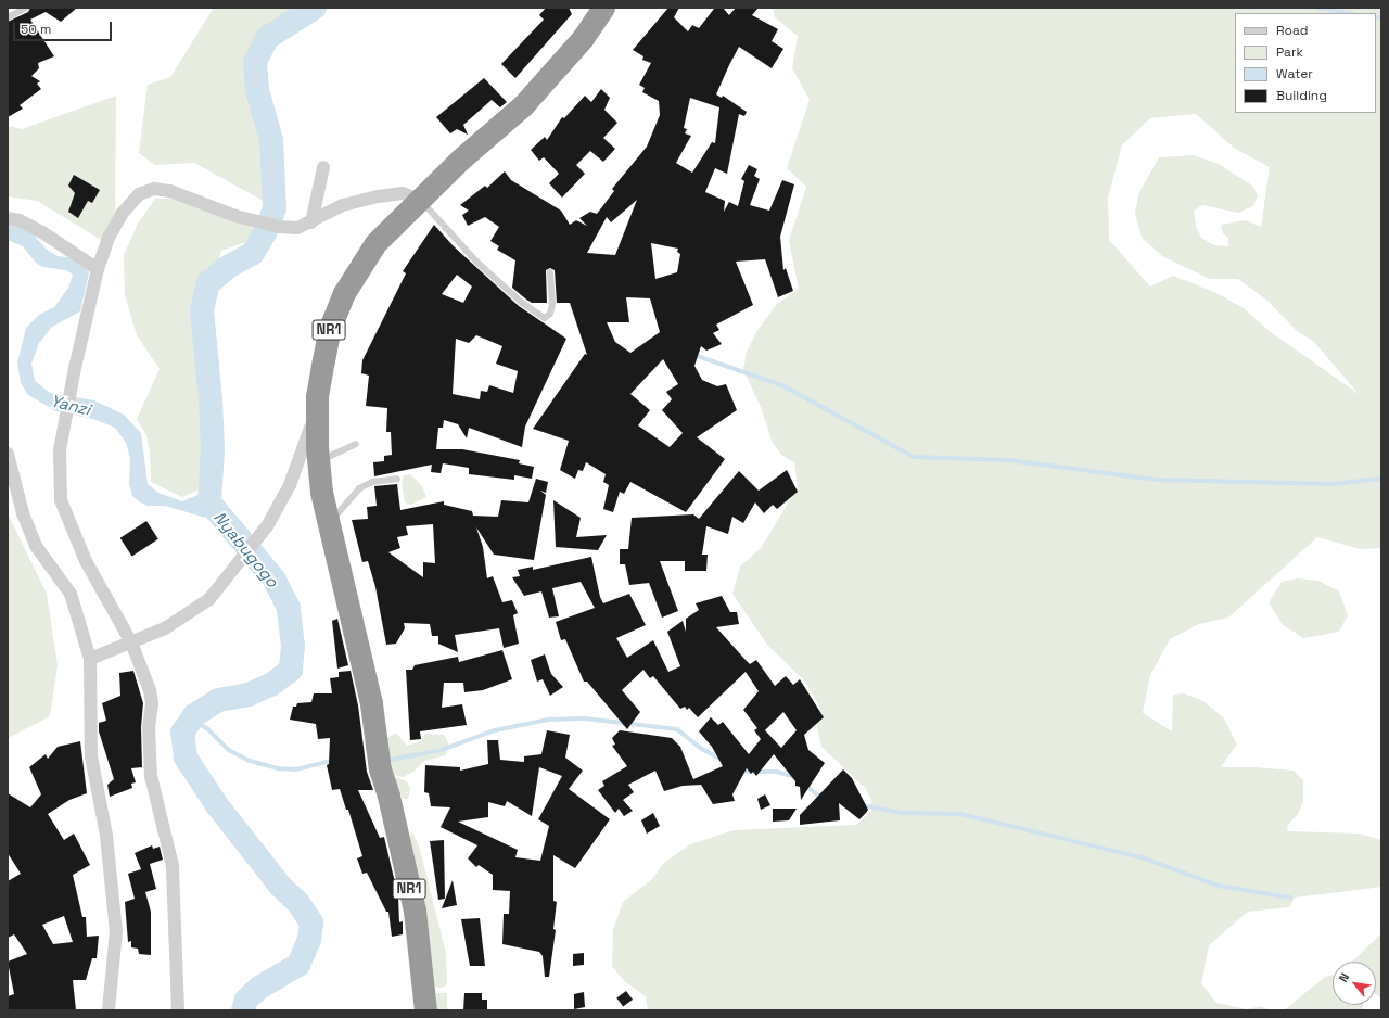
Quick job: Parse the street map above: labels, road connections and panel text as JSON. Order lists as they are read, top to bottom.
{
  "streets": {
    "highway": ["NR1"]
  },
  "water": ["Yanzi", "Nyabugogo"],
  "legend": [
    "Road",
    "Park",
    "Water",
    "Building"
  ],
  "scale_bar": "50 m",
  "north": "top left"
}
